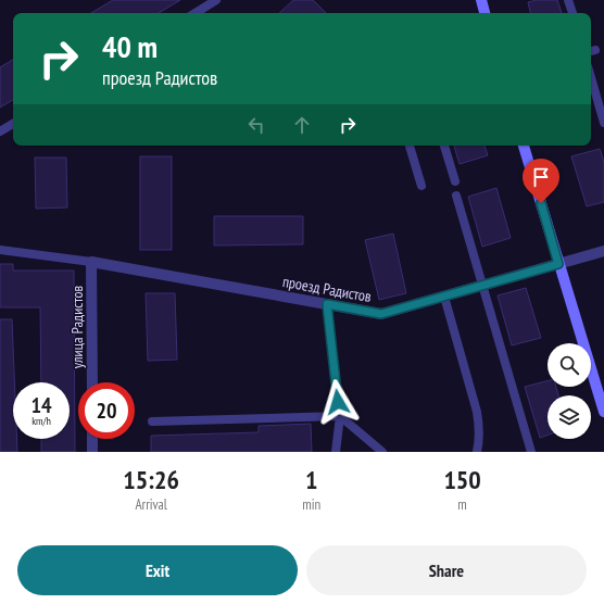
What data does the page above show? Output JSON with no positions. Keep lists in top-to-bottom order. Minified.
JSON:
{"streets":{"street":["проезд Радистов","улица Радистов"]},"crossings":[["проезд Радистов","улица Радистов"]],"page":{"turn":["40 m","проезд Радистов"],"speed":"14 km/h","limit":"20","eta":["15:26","Arrival","1","min","150","m"],"buttons":["Exit","Share"]}}
